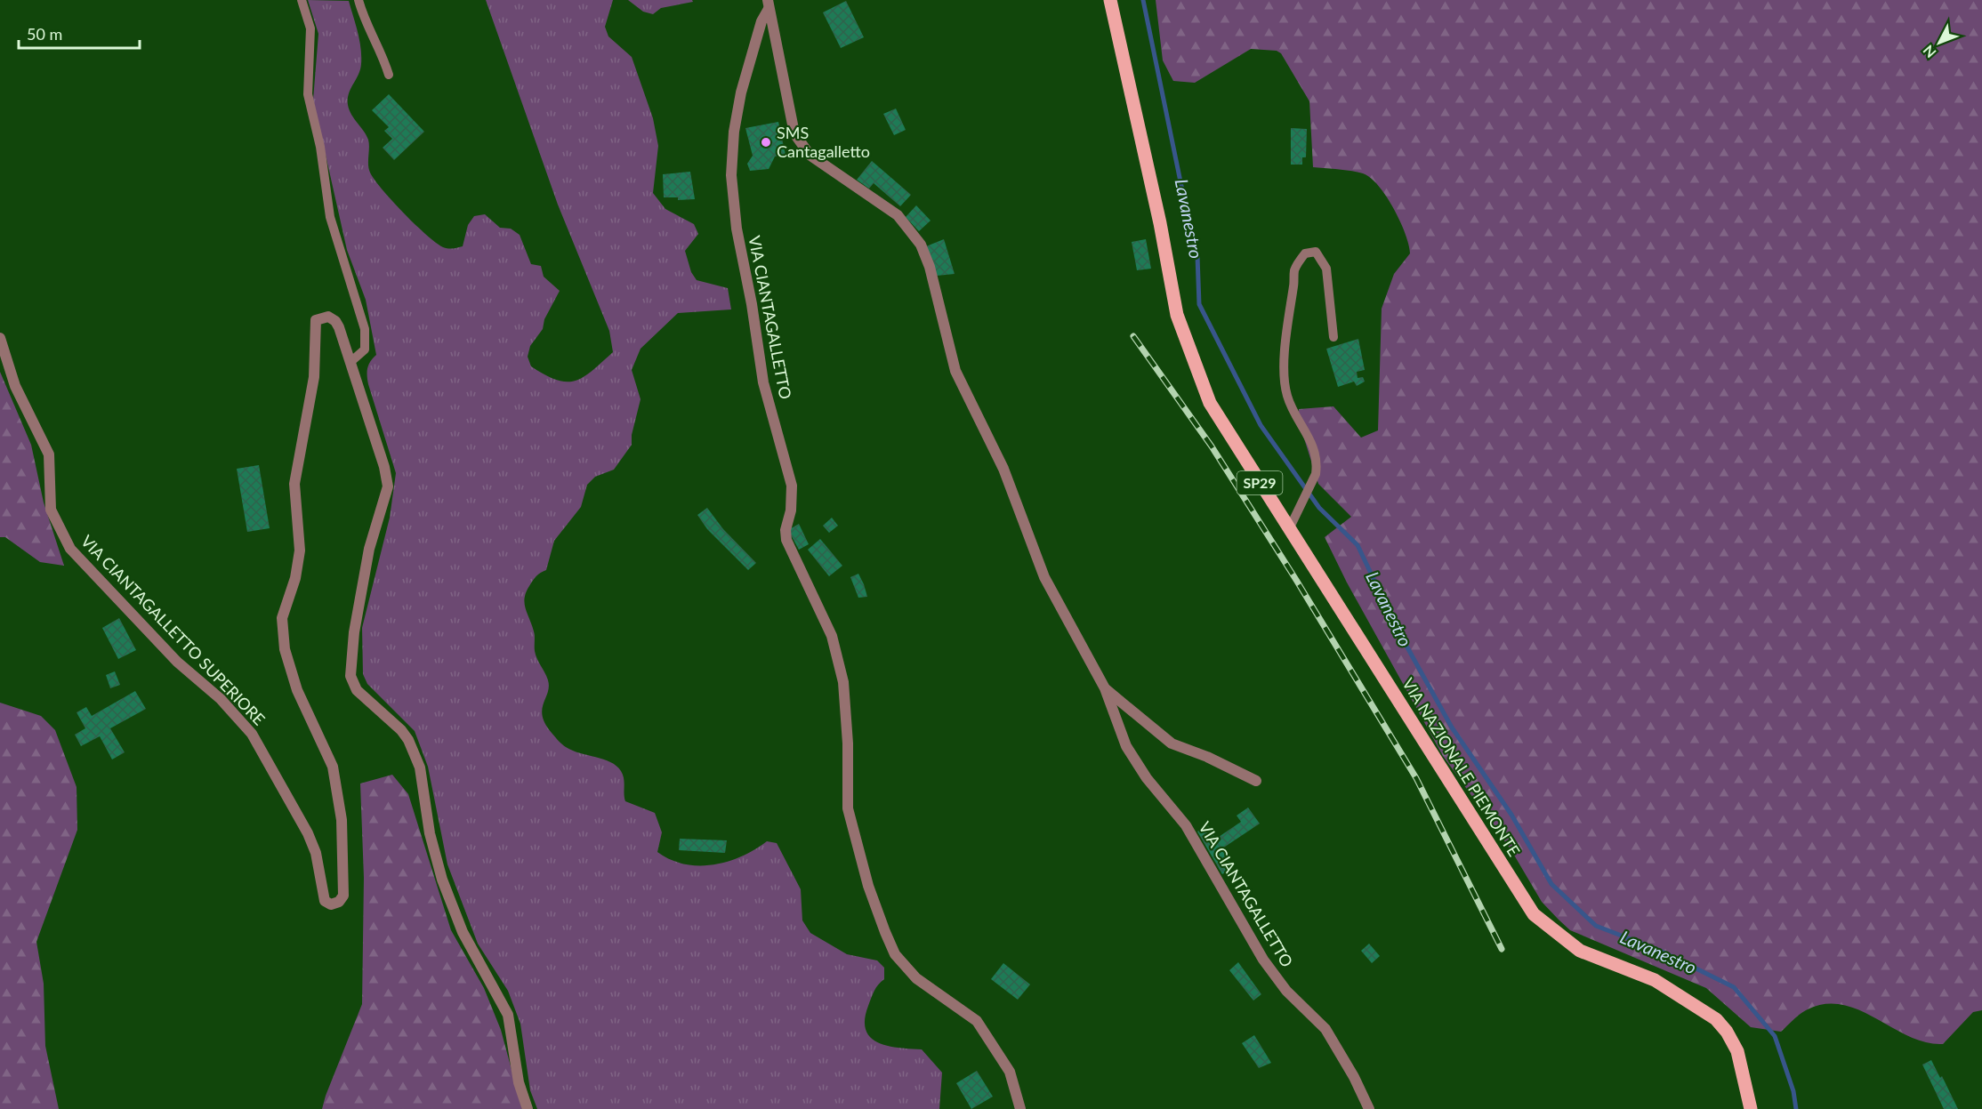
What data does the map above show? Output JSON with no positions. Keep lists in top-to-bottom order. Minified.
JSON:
{"streets":{"main road":["SP29","VIA NAZIONALE PIEMONTE"],"street":["VIA CIANTAGALLETTO","VIA CIANTAGALLETTO SUPERIORE"]},"water":["Lavanestro"],"places":["SMS Cantagalletto"],"scale_bar":"50 m","north":"bottom left"}
